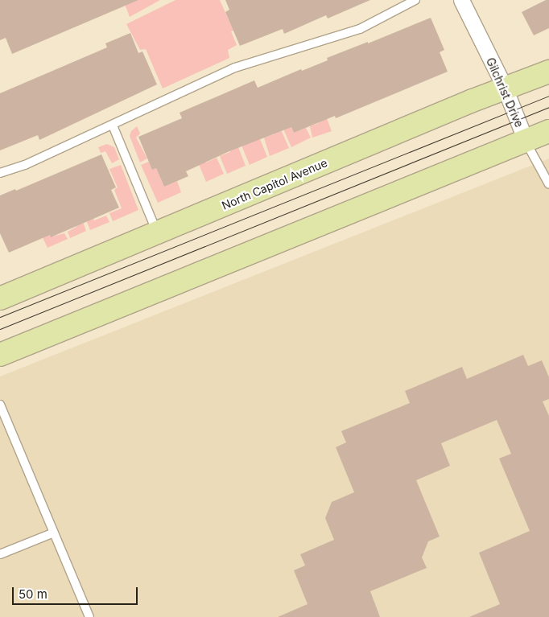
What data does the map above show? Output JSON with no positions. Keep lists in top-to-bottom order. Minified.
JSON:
{"streets":{"main road":["North Capitol Avenue"],"street":["Gilchrist Drive"]},"crossings":[["Gilchrist Drive","North Capitol Avenue"]],"scale_bar":"50 m"}
